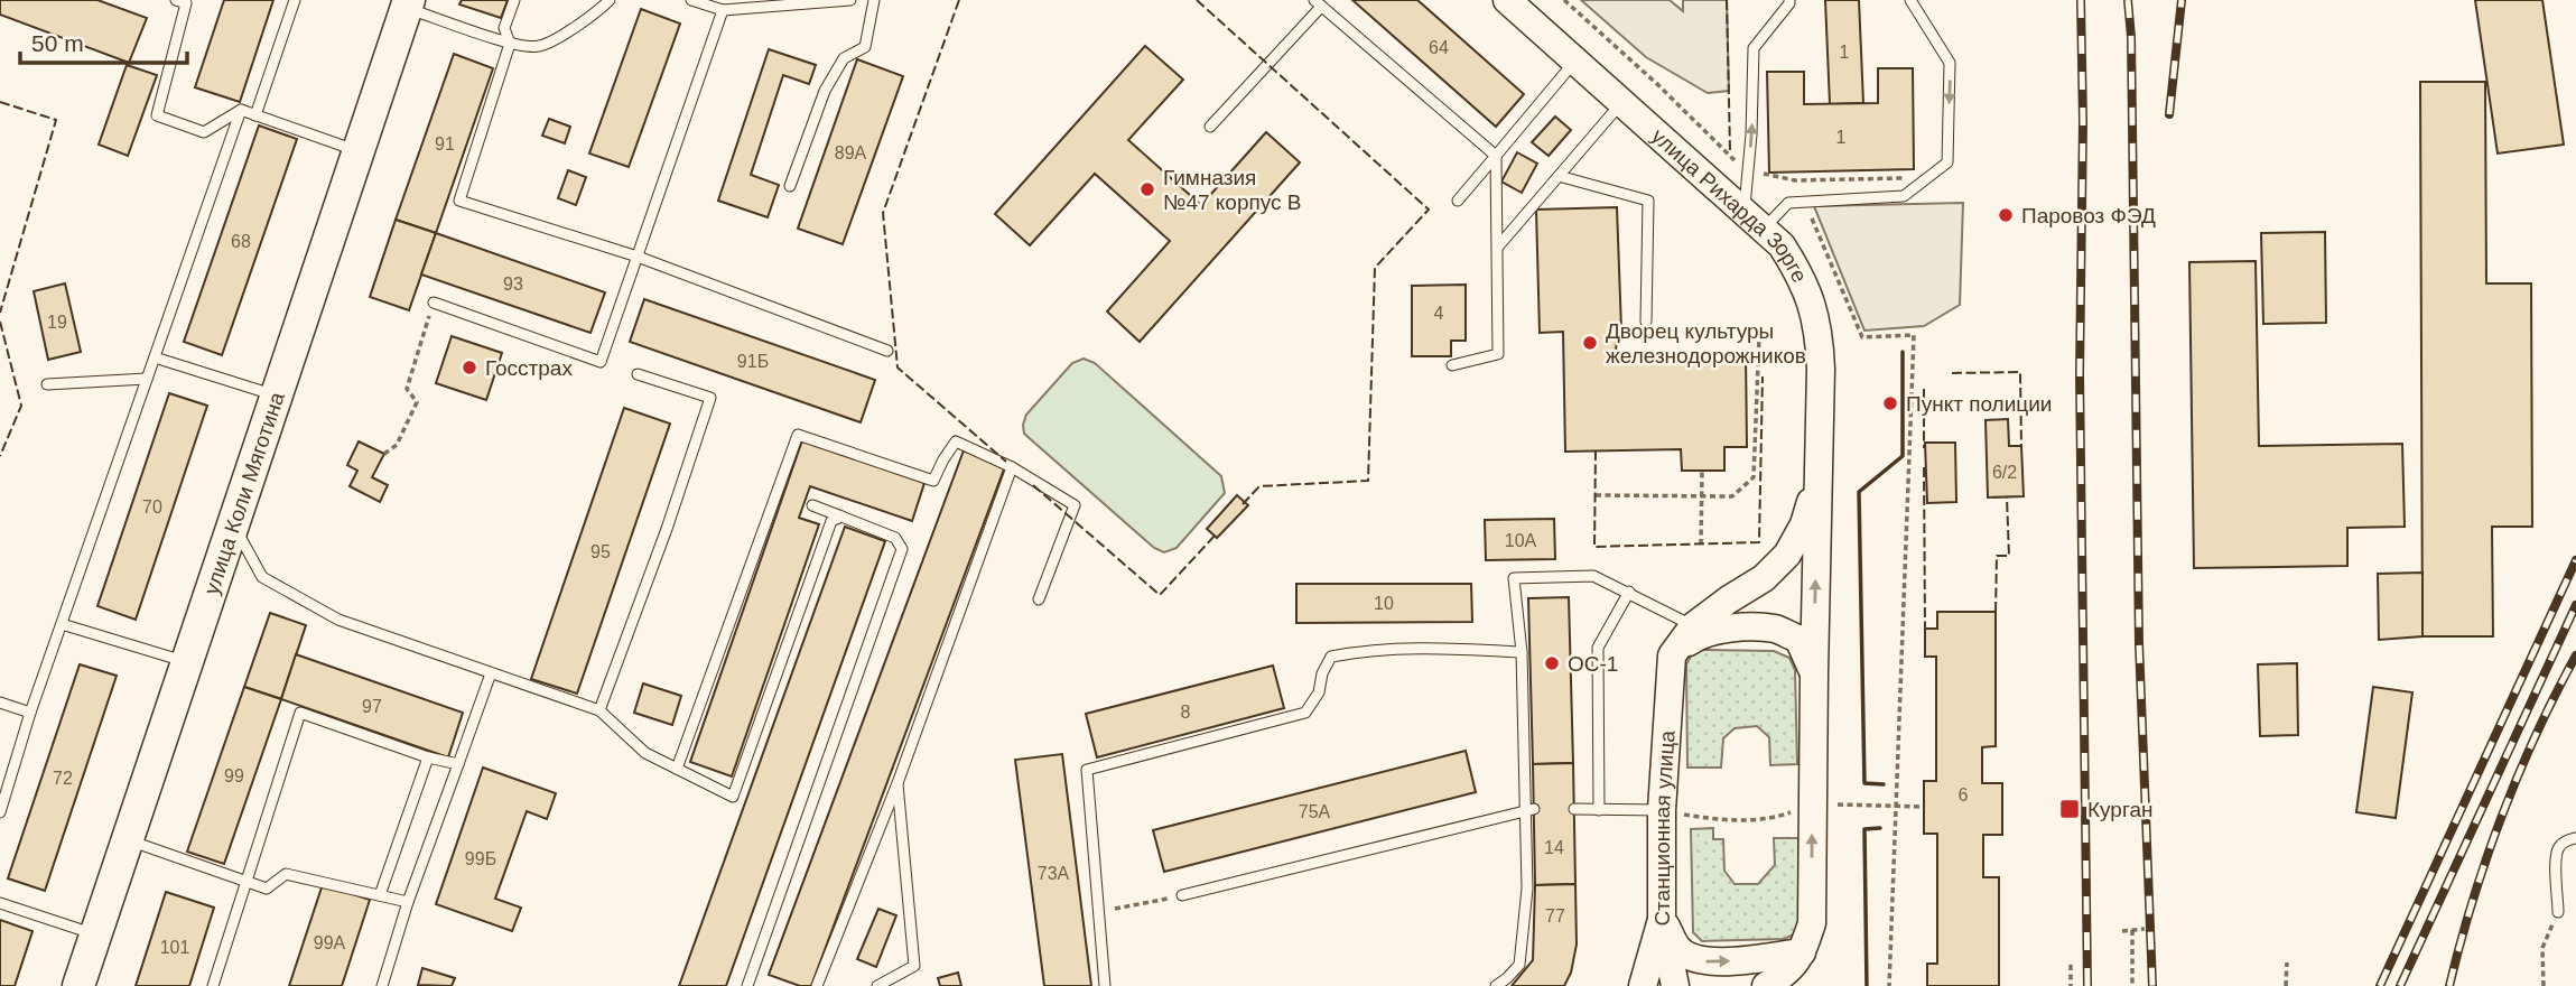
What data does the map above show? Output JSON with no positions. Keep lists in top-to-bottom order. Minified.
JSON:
{"streets":{"main road":["улица Рихарда Зорге","улица Коли Мяготина","Станционная улица"]},"places":{"other":["Гимназия №47 корпус В","Паровоз ФЭД","Дворец культуры железнодорожников","Госстрах","Пункт полиции","ОС-1"],"transit":["Курган"]},"house_numbers":["64","1","1","91","89А","68","93","4","19","91Б","6/2","70","10А","95","10","97","8","99","72","6","75А","14","99Б","73А","77","99А","101"],"scale_bar":"50 m"}
